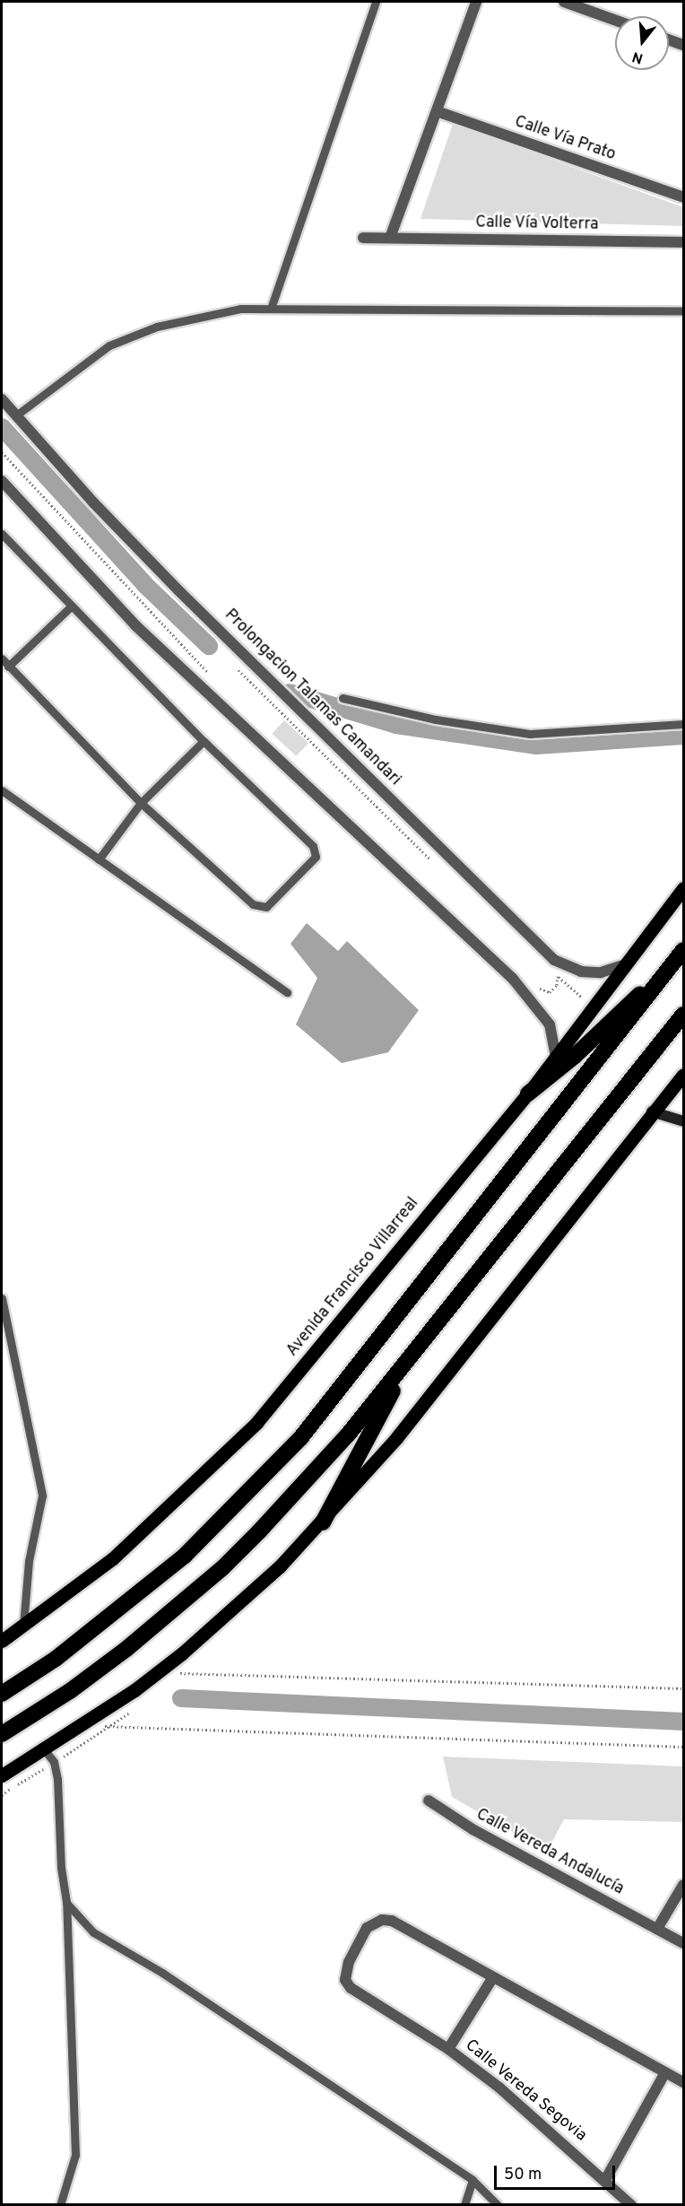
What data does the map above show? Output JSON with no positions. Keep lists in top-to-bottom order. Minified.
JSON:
{"streets":{"main road":["Avenida Francisco Villarreal"],"street":["Calle Vía Prato","Calle Vía Volterra","Prolongacion Talamas Camandari","Calle Vereda Andalucía","Calle Vereda Segovia"]},"crossings":[["Prolongacion Talamas Camandari","Avenida Francisco Villarreal"]],"scale_bar":"50 m","north":"bottom"}
